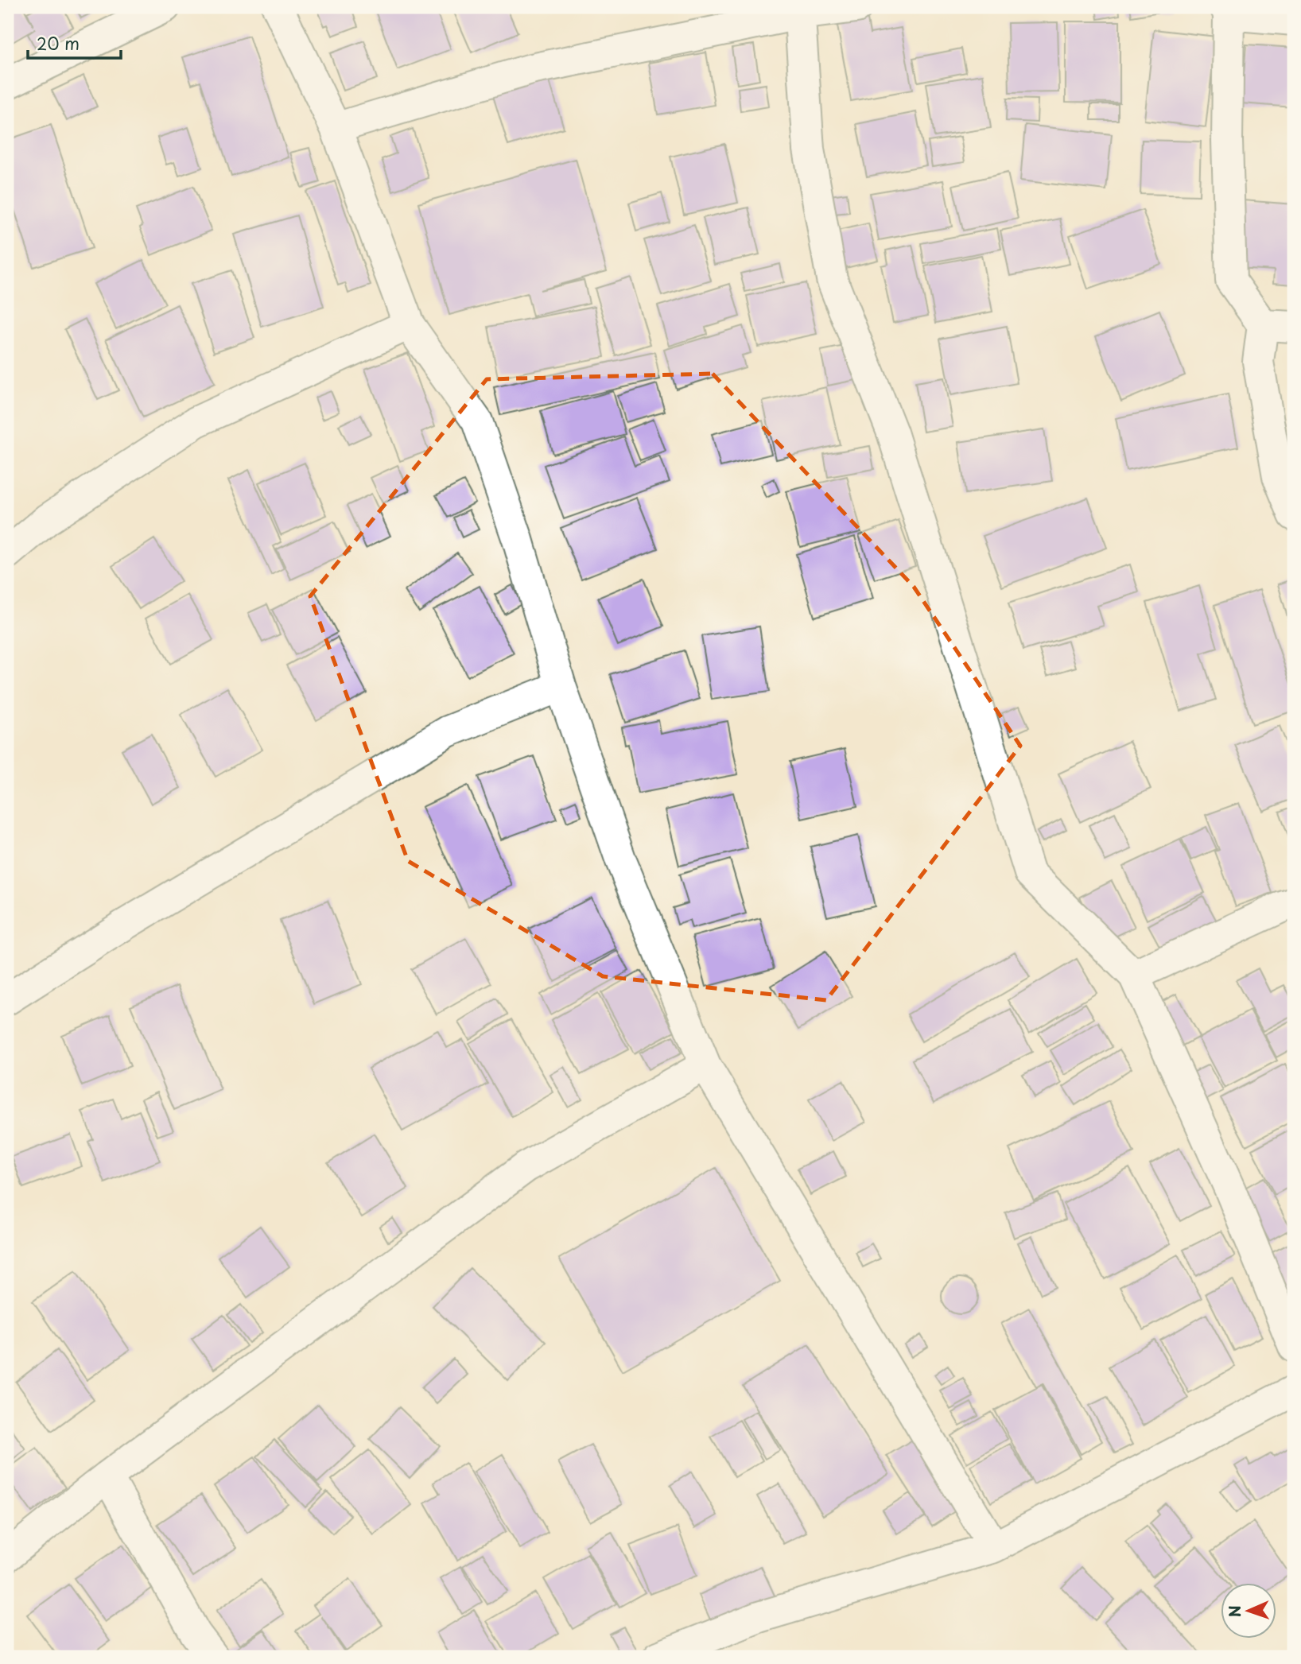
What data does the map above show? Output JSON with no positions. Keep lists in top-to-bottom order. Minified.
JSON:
{"scale_bar":"20 m","north":"left"}
